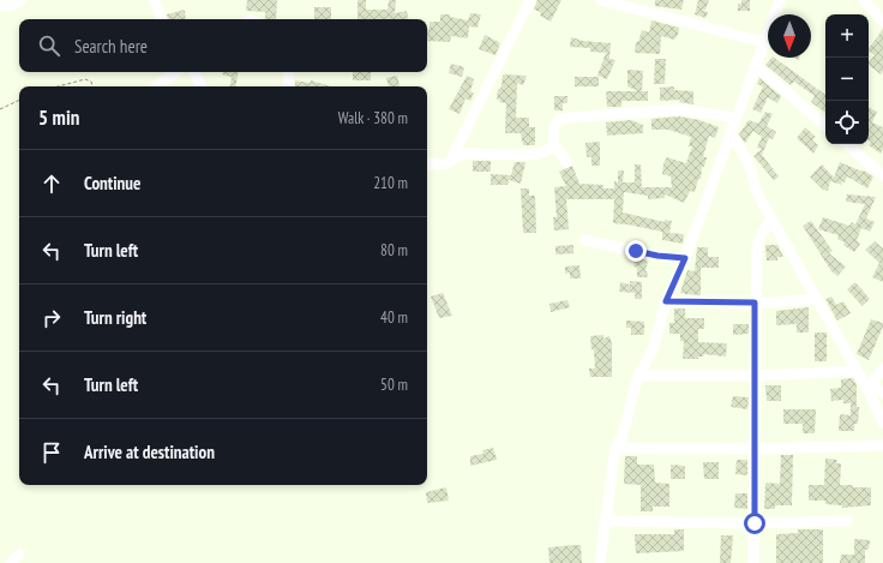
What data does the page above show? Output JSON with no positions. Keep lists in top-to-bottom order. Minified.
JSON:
{"north":"bottom","page":{"map_buttons":["+","−"],"search":"Search here","heading":["5 min","Walk · 380 m"],"list":[["Continue","210 m"],["Turn left","80 m"],["Turn right","40 m"],["Turn left","50 m"],"Arrive at destination"]}}
